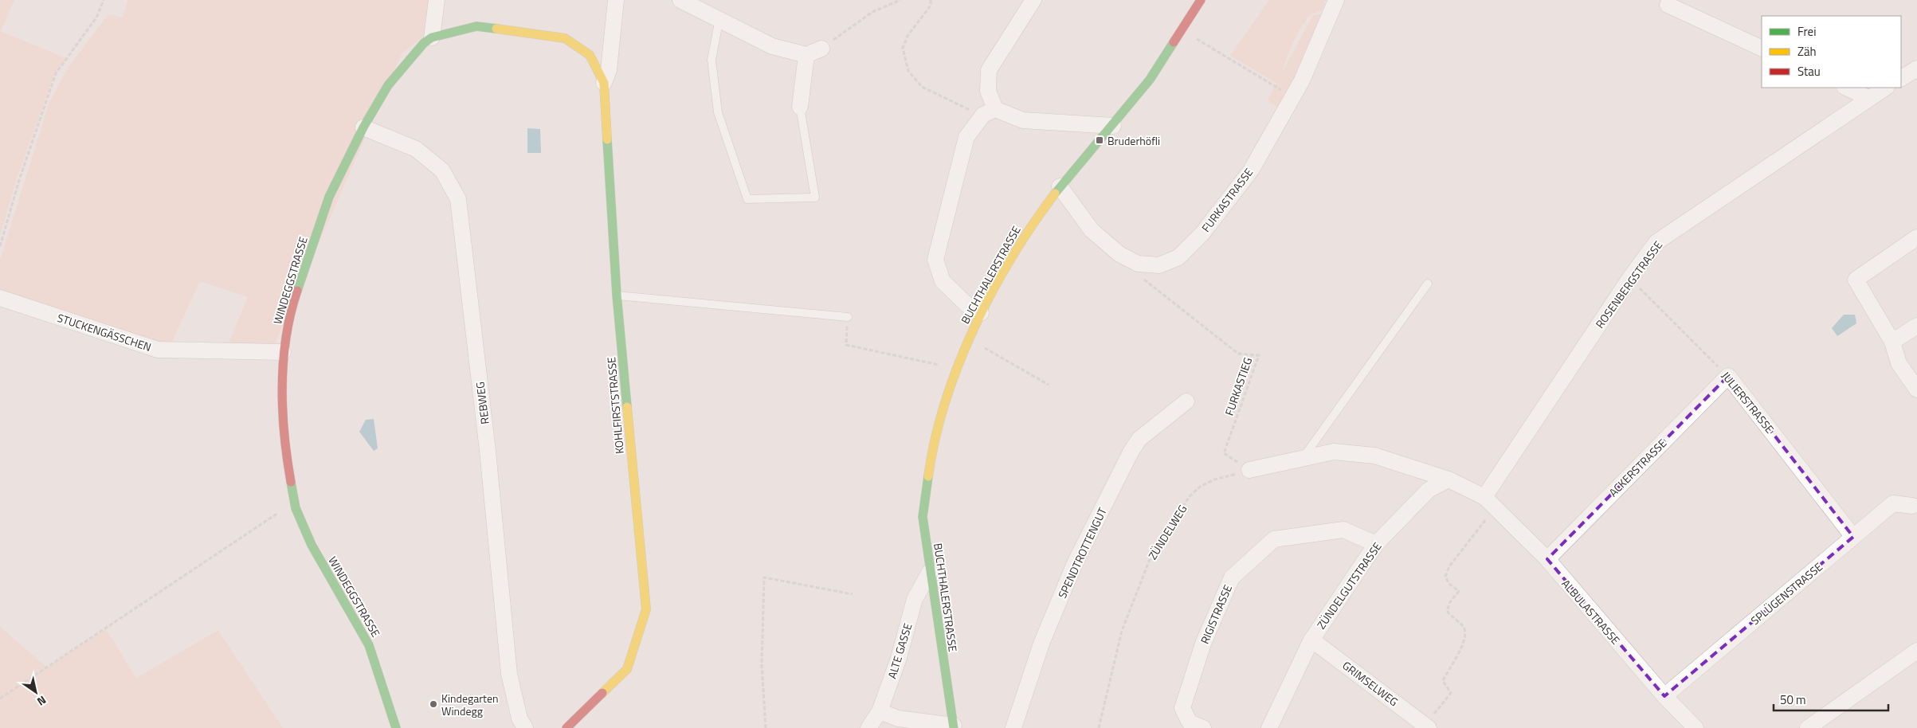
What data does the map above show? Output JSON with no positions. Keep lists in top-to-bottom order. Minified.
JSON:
{"streets":{"street":["FURKASTRASSE","BUCHTHALERSTRASSE","WINDEGGSTRASSE","ROSENBERGSTRASSE","STUCKENGÄSSCHEN","JULIERSTRASSE","REBWEG","KOHLFIRSTSTRASSE","ACKERSTRASSE","SPENDTROTTENGUT","ZÜNDELGUTSTRASSE","SPLÜGENSTRASSE","ALBULASTRASSE","RIGISTRASSE","ALTE GASSE","GRIMSELWEG"],"path":["FURKASTIEG","ZÜNDELWEG"]},"crossings":[["FURKASTRASSE","BUCHTHALERSTRASSE"],["FURKASTRASSE","FURKASTIEG"],["BUCHTHALERSTRASSE","ALTE GASSE"],["WINDEGGSTRASSE","STUCKENGÄSSCHEN"],["WINDEGGSTRASSE","REBWEG"],["WINDEGGSTRASSE","KOHLFIRSTSTRASSE"],["ROSENBERGSTRASSE","JULIERSTRASSE"],["ROSENBERGSTRASSE","ALBULASTRASSE"],["FURKASTIEG","ZÜNDELWEG"],["JULIERSTRASSE","ACKERSTRASSE"],["JULIERSTRASSE","SPLÜGENSTRASSE"],["ACKERSTRASSE","ALBULASTRASSE"],["ZÜNDELGUTSTRASSE","RIGISTRASSE"],["ZÜNDELGUTSTRASSE","GRIMSELWEG"],["SPLÜGENSTRASSE","ALBULASTRASSE"]],"places":{"transit":["Bruderhöfli"],"other":["Kindegarten Windegg"]},"legend":["Frei","Zäh","Stau"],"scale_bar":"50 m","north":"bottom right"}
